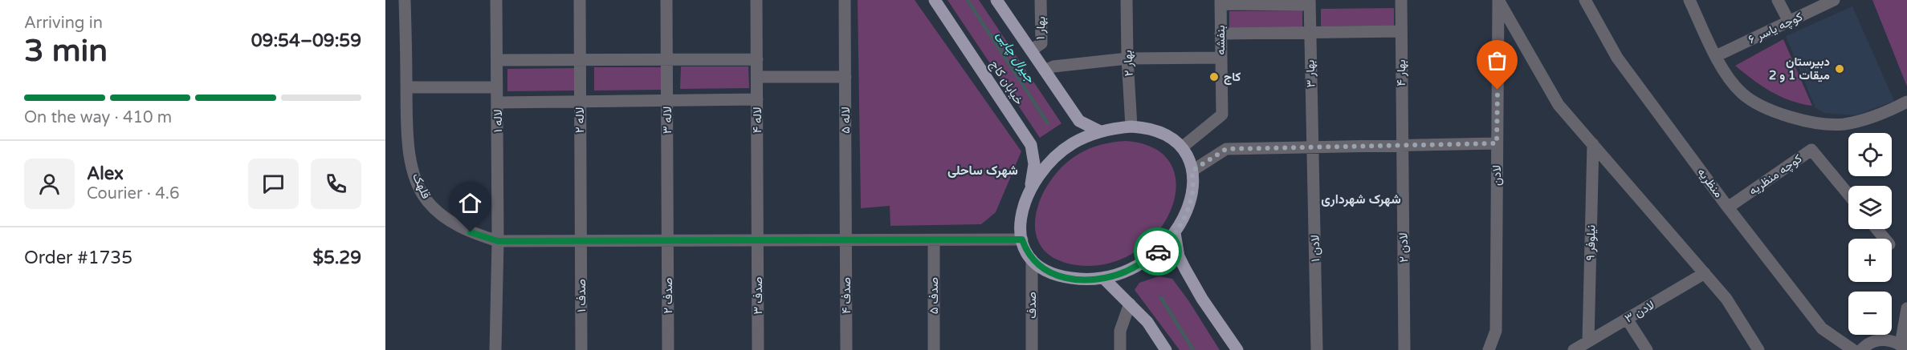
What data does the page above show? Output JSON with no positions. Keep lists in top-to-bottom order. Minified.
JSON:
{"streets":{"main road":["خیابان کاج"],"street":["بهار ۱","کوچه یاسر ۶","بنفشه","بهار ۲","بهار ۴","بهار ۳","لاله ۲","لاله ۳","لاله ۴","لاله ۵","لاله ۱","کوچه منظریه","لادن","منظریه","قلهک","نیلوفر ۹","لادن ۲","لادن ۱","صدف ۱","صدف ۲","صدف ۳","صدف ۴","صدف ۵","صدف","لادن ۳"]},"crossings":[["بنفشه","بهار ۲"],["بنفشه","خیابان کاج"],["بنفشه","قلهک"],["بنفشه","صدف"],["بهار ۲","خیابان کاج"],["بهار ۲","قلهک"],["بهار ۲","صدف"],["بهار ۴","لادن ۲"],["بهار ۳","لادن ۱"],["خیابان کاج","قلهک"],["خیابان کاج","صدف"],["لاله ۲","قلهک"],["لاله ۲","صدف ۱"],["لاله ۳","قلهک"],["لاله ۳","صدف ۲"],["لاله ۴","قلهک"],["لاله ۴","صدف ۳"],["لاله ۵","قلهک"],["لاله ۵","صدف ۴"],["لاله ۱","قلهک"],["کوچه منظریه","منظریه"],["قلهک","صدف ۱"],["قلهک","صدف ۲"],["قلهک","صدف ۳"],["قلهک","صدف ۴"],["قلهک","صدف ۵"],["قلهک","صدف"],["نیلوفر ۹","لادن ۳"]],"districts":["شهرک ساحلی","شهرک شهرداری"],"water":["جیرال چایی"],"places":["دبیرستان میقات 1 و 2","کاج"],"page":{"heading":["3 min","Arriving in","09:54–09:59"],"panel":["Alex","Courier · 4.6","Order #1735","$5.29"],"bar":"On the way · 410 m","map_buttons":["+","−"]}}
